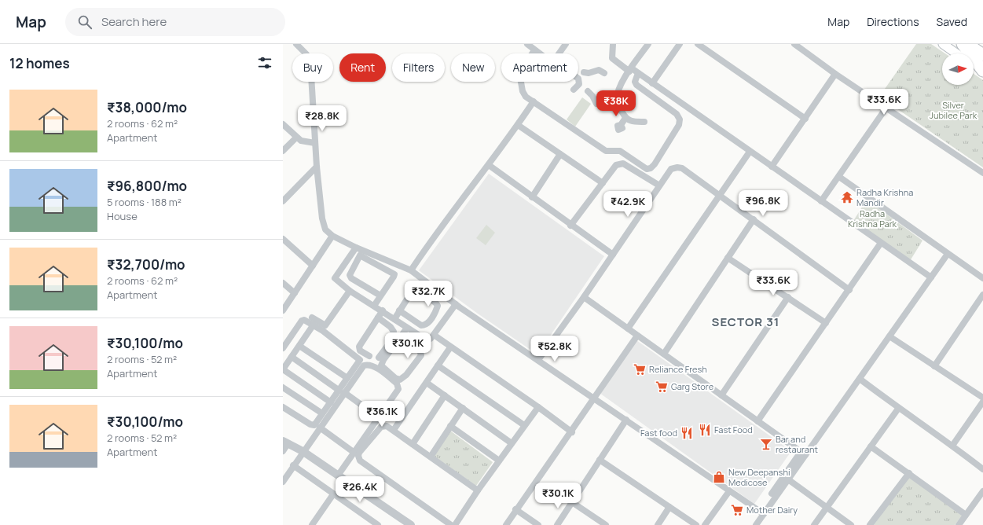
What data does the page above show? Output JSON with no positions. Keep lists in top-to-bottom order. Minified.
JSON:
{"districts":["SECTOR 31"],"parks":["Silver Jubilee Park","Radha Krishna Park"],"places":{"temple":["Radha Krishna Mandir"],"supermarket":["Reliance Fresh","Garg Store","Mother Dairy"],"restaurant":["Fast Food","Fast food"],"bar":["Bar and restaurant"],"shop":["New Deepanshi Medicose"]},"north":"right","page":{"header":"Map","search":"Search here","nav":["Map","Directions","Saved"],"heading":"12 homes","chip":["Buy","Rent","Filters","New","Apartment"],"list":[{"name":"₹38,000/mo","note":"2 rooms · 62 m² · Apartment"},{"name":"₹96,800/mo","note":"5 rooms · 188 m² · House"},{"name":"₹32,700/mo","note":"2 rooms · 62 m² · Apartment"},{"name":"₹30,100/mo","note":"2 rooms · 52 m² · Apartment"},{"name":"₹30,100/mo","note":"2 rooms · 52 m² · Apartment"}],"price":["₹33.6K","₹38K","₹28.8K","₹96.8K","₹42.9K","₹33.6K","₹32.7K","₹30.1K","₹52.8K","₹36.1K","₹26.4K","₹30.1K"]}}
